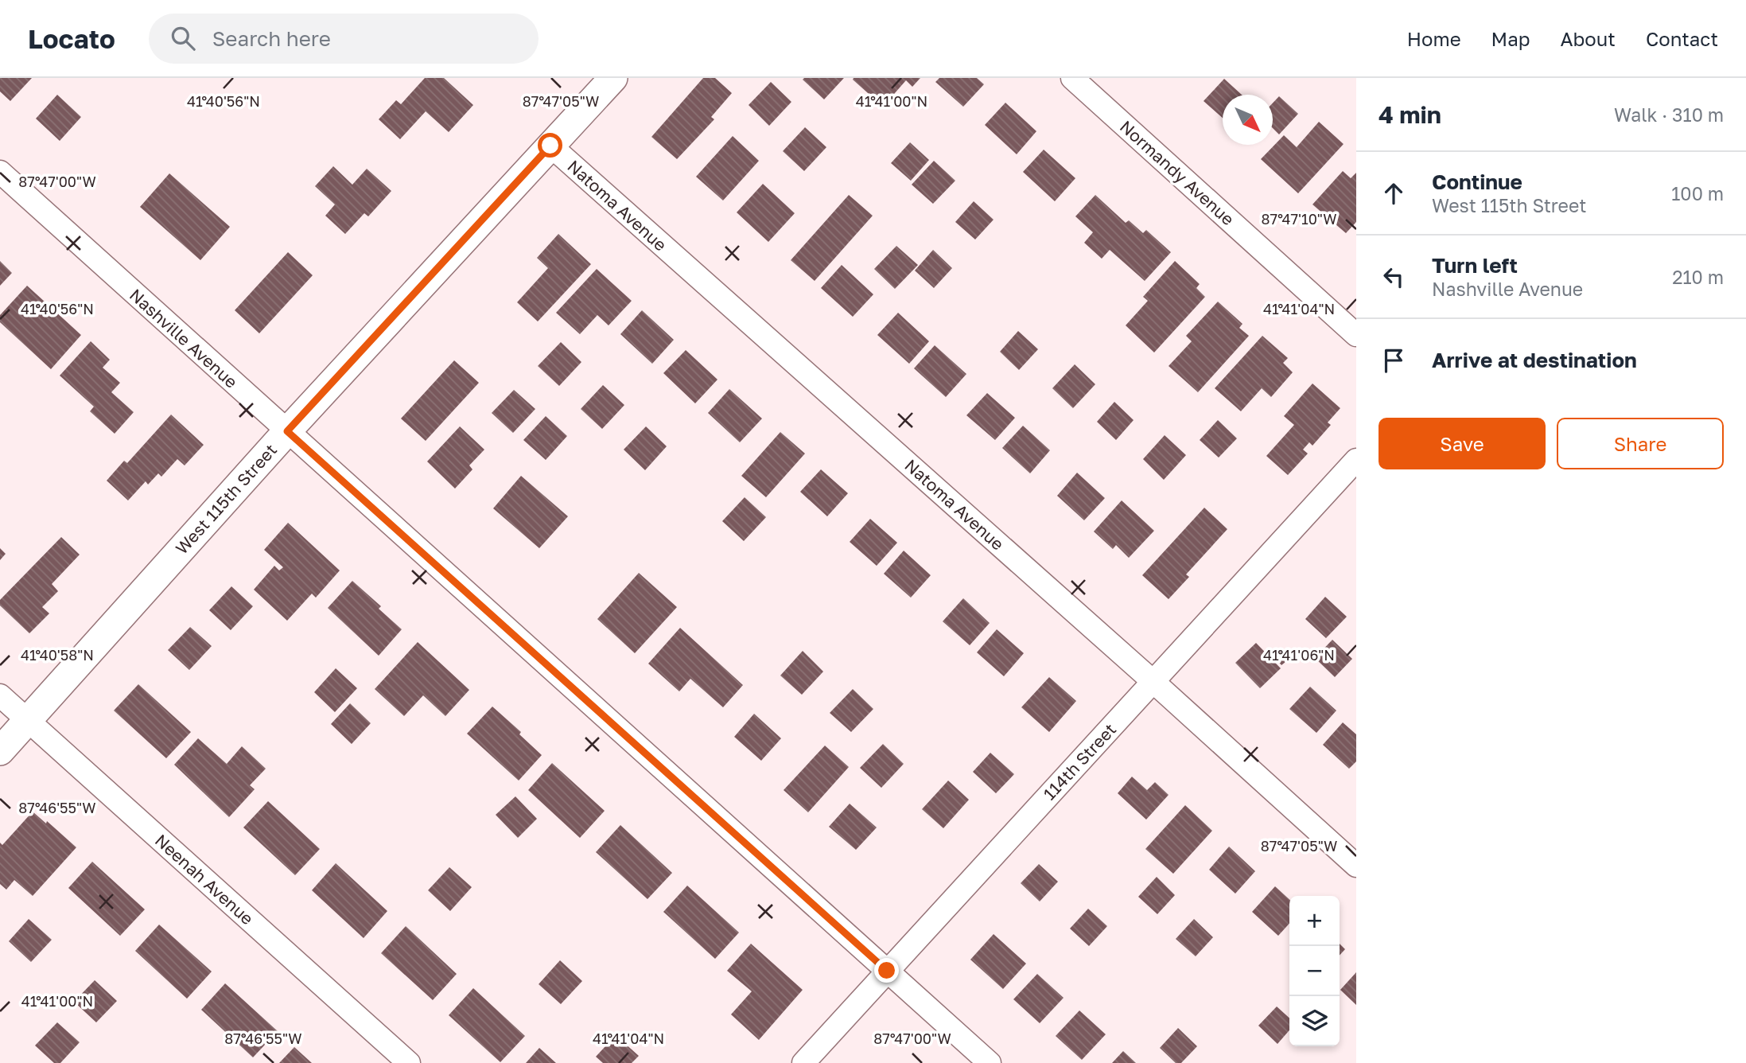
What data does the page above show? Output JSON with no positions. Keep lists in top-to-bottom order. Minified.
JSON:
{"streets":{"street":["Normandy Avenue","Natoma Avenue","Nashville Avenue","West 115th Street","114th Street","Neenah Avenue"]},"crossings":[["Natoma Avenue","West 115th Street"],["Natoma Avenue","114th Street"],["Nashville Avenue","West 115th Street"],["Nashville Avenue","114th Street"],["West 115th Street","Neenah Avenue"]],"north":"bottom right","page":{"header":"Locato","search":"Search here","nav":["Home","Map","About","Contact"],"heading":["4 min","Walk · 310 m"],"list":[["Continue","West 115th Street","100 m"],["Turn left","Nashville Avenue","210 m"],"Arrive at destination"],"buttons":["Save","Share"],"map_buttons":["+","−"]},"coordinates":["87°47'05\"W","41°40'56\"N","41°41'00\"N","87°47'00\"W","87°47'10\"W","41°41'04\"N","41°40'58\"N","41°41'06\"N","87°46'55\"W"]}
